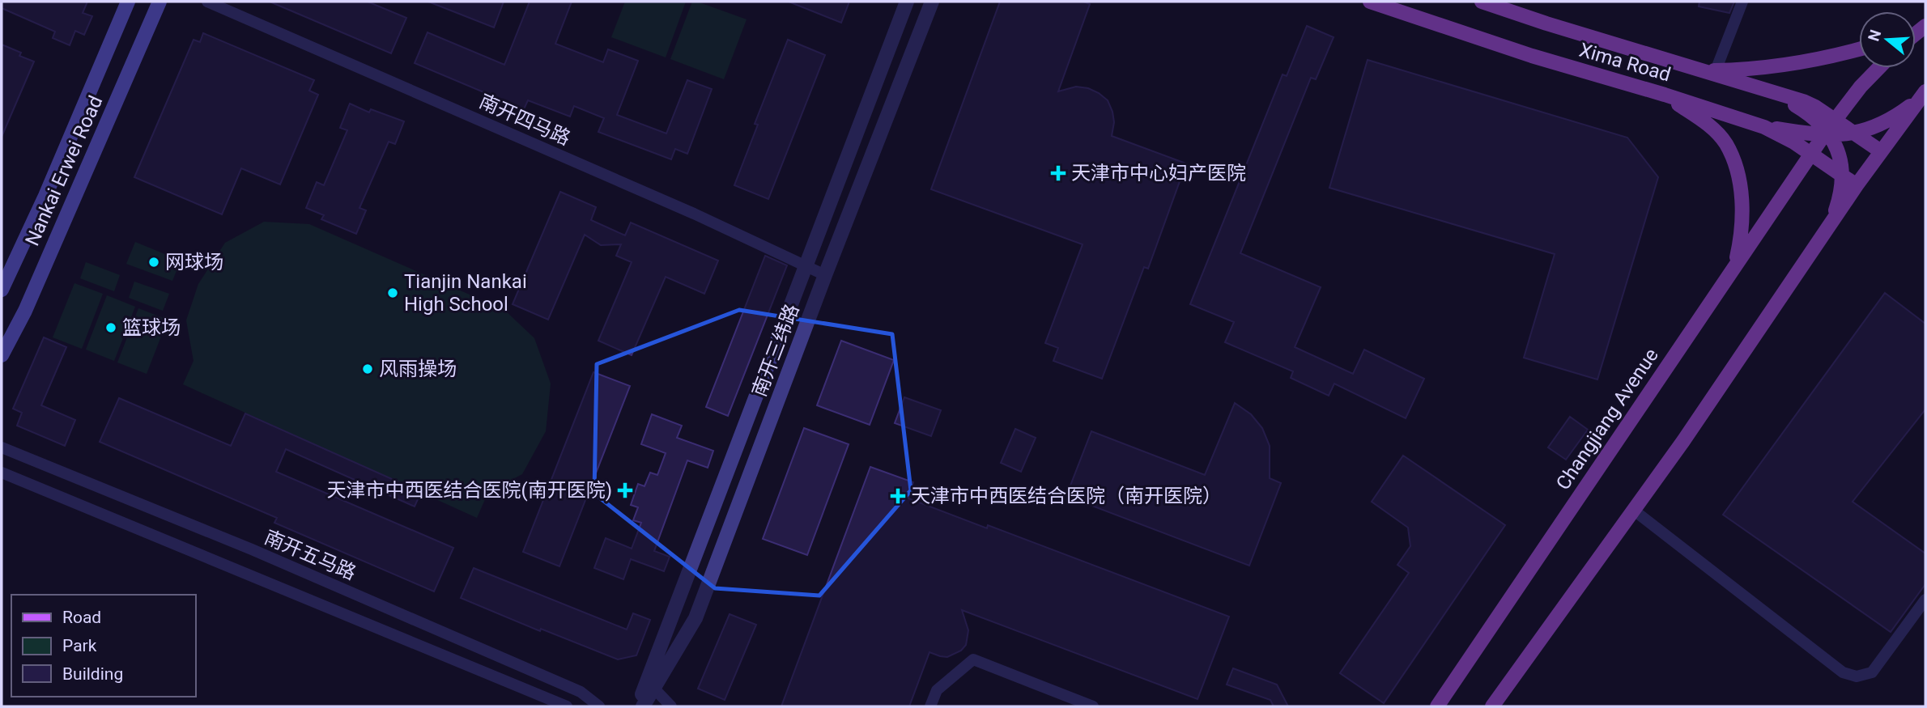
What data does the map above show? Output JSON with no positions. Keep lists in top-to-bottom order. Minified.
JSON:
{"streets":{"main road":["Xima Road","Nankai Erwei Road","Changjiang Avenue"],"street":["南开四马路","南开三纬路","南开五马路"]},"crossings":[["Xima Road","Changjiang Avenue"],["南开四马路","南开三纬路"]],"places":{"health":["天津市中心妇产医院","天津市中西医结合医院(南开医院)","天津市中西医结合医院（南开医院）"],"other":["网球场","Tianjin Nankai High School","篮球场","风雨操场"]},"legend":["Road","Park","Building"],"north":"left"}
